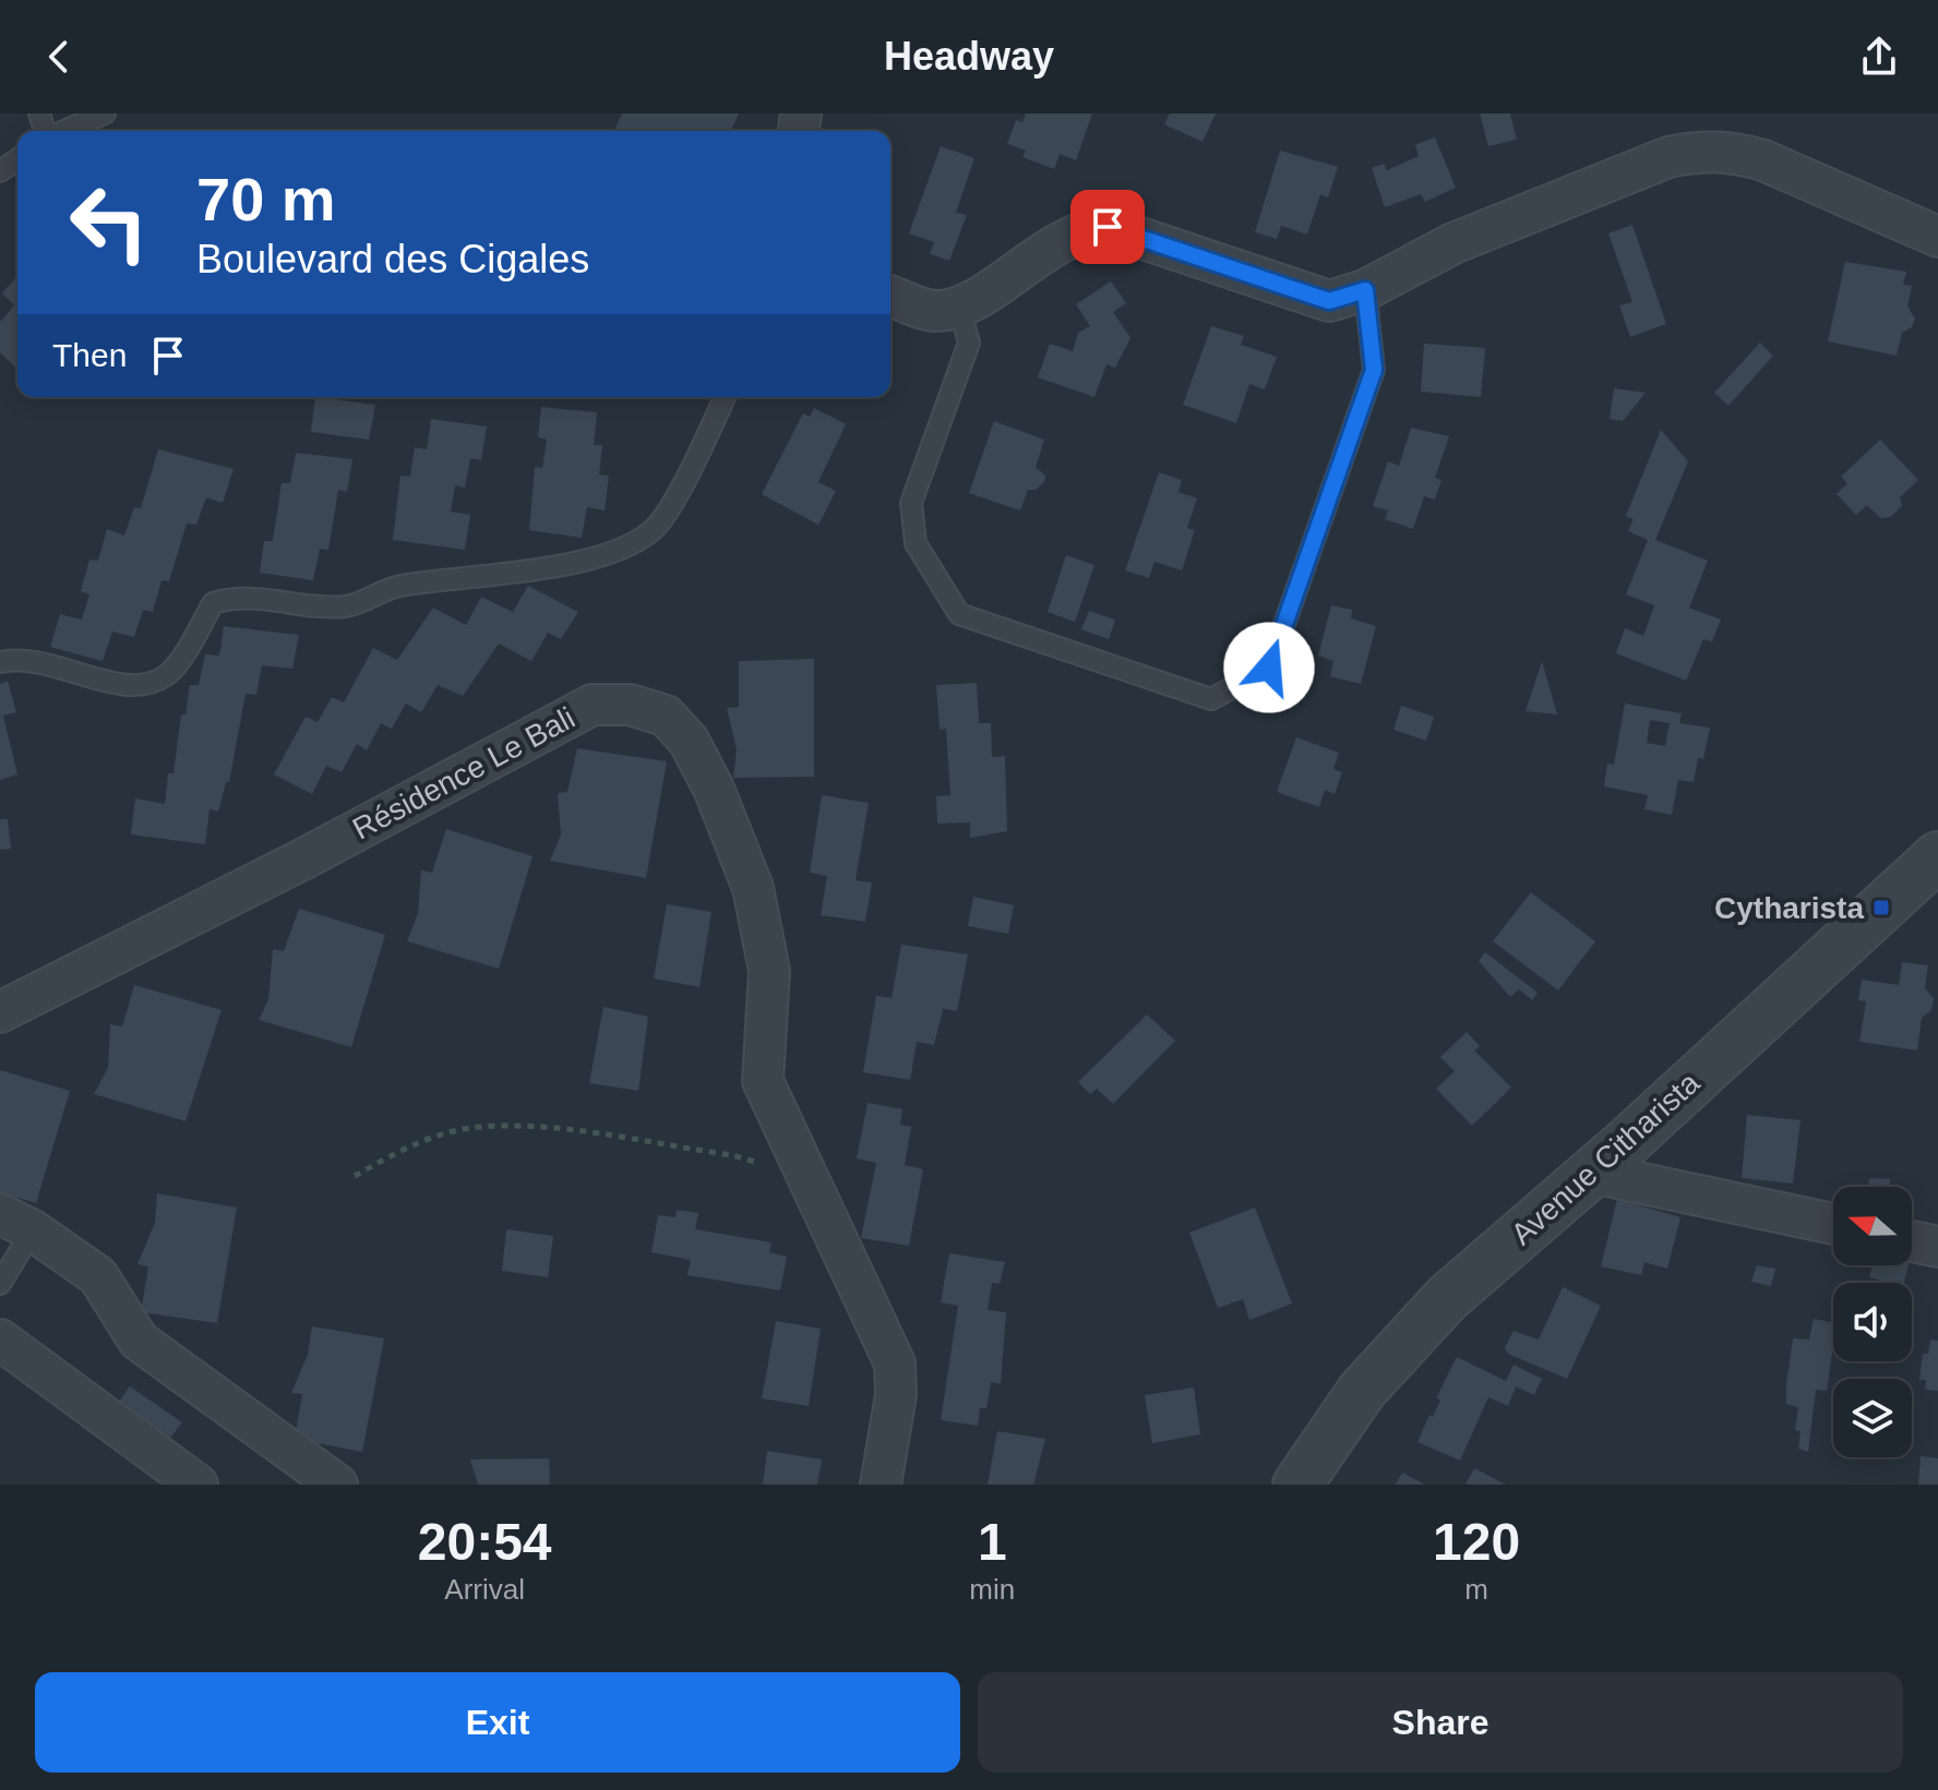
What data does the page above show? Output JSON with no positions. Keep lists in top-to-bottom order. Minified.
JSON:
{"streets":{"street":["Résidence Le Bali","Avenue Citharista"]},"places":{"transit":["Cytharista"]},"north":"left","page":{"header":"Headway","turn":["70 m","Boulevard des Cigales"],"then":"Then","eta":["20:54","Arrival","1","min","120","m"],"buttons":["Exit","Share"]}}
